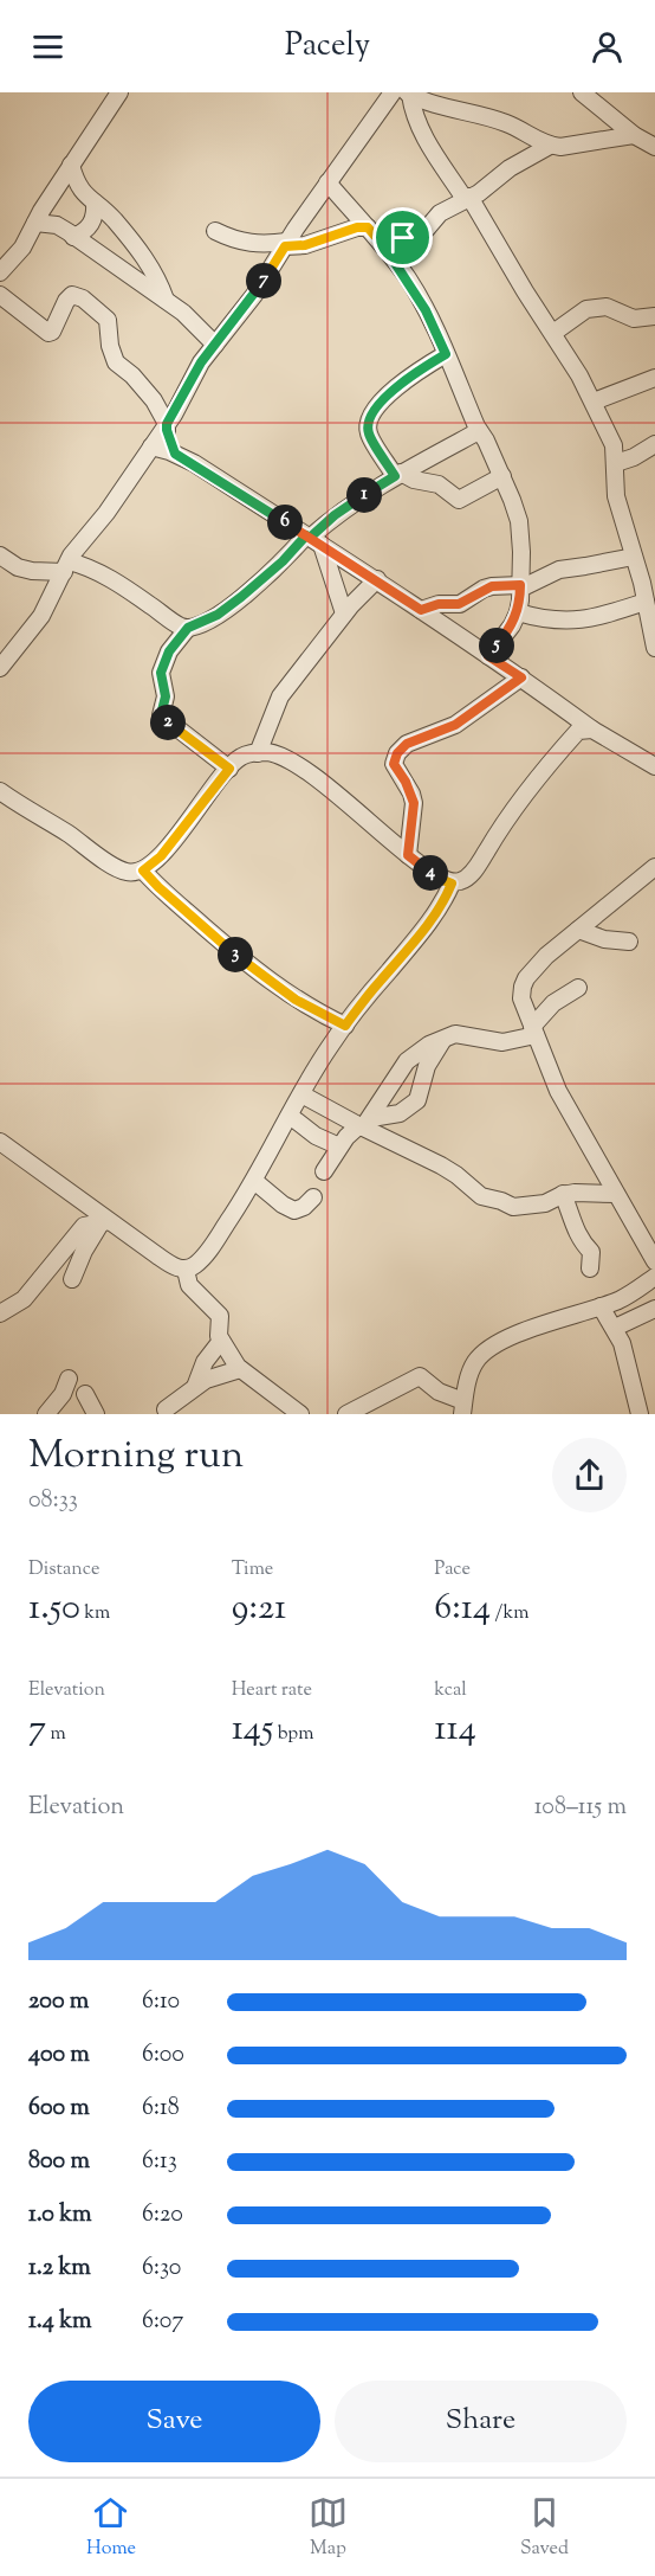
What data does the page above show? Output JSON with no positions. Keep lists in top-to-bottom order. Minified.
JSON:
{"page":{"header":"Pacely","pins":["7","1","6","5","2","4","3"],"heading":["Morning run","08:33"],"stats":[["Distance","1.50 km"],["Time","9:21"],["Pace","6:14 /km"],["Elevation","7 m"],["Heart rate","145 bpm"],["kcal","114"]],"chart":["Elevation","108–115 m"],"list":[{"name":"200 m","note":"6:10"},{"name":"400 m","note":"6:00"},{"name":"600 m","note":"6:18"},{"name":"800 m","note":"6:13"},{"name":"1.0 km","note":"6:20"},{"name":"1.2 km","note":"6:30"},{"name":"1.4 km","note":"6:07"}],"buttons":["Save","Share"],"tabs":["Home","Map","Saved"]}}
